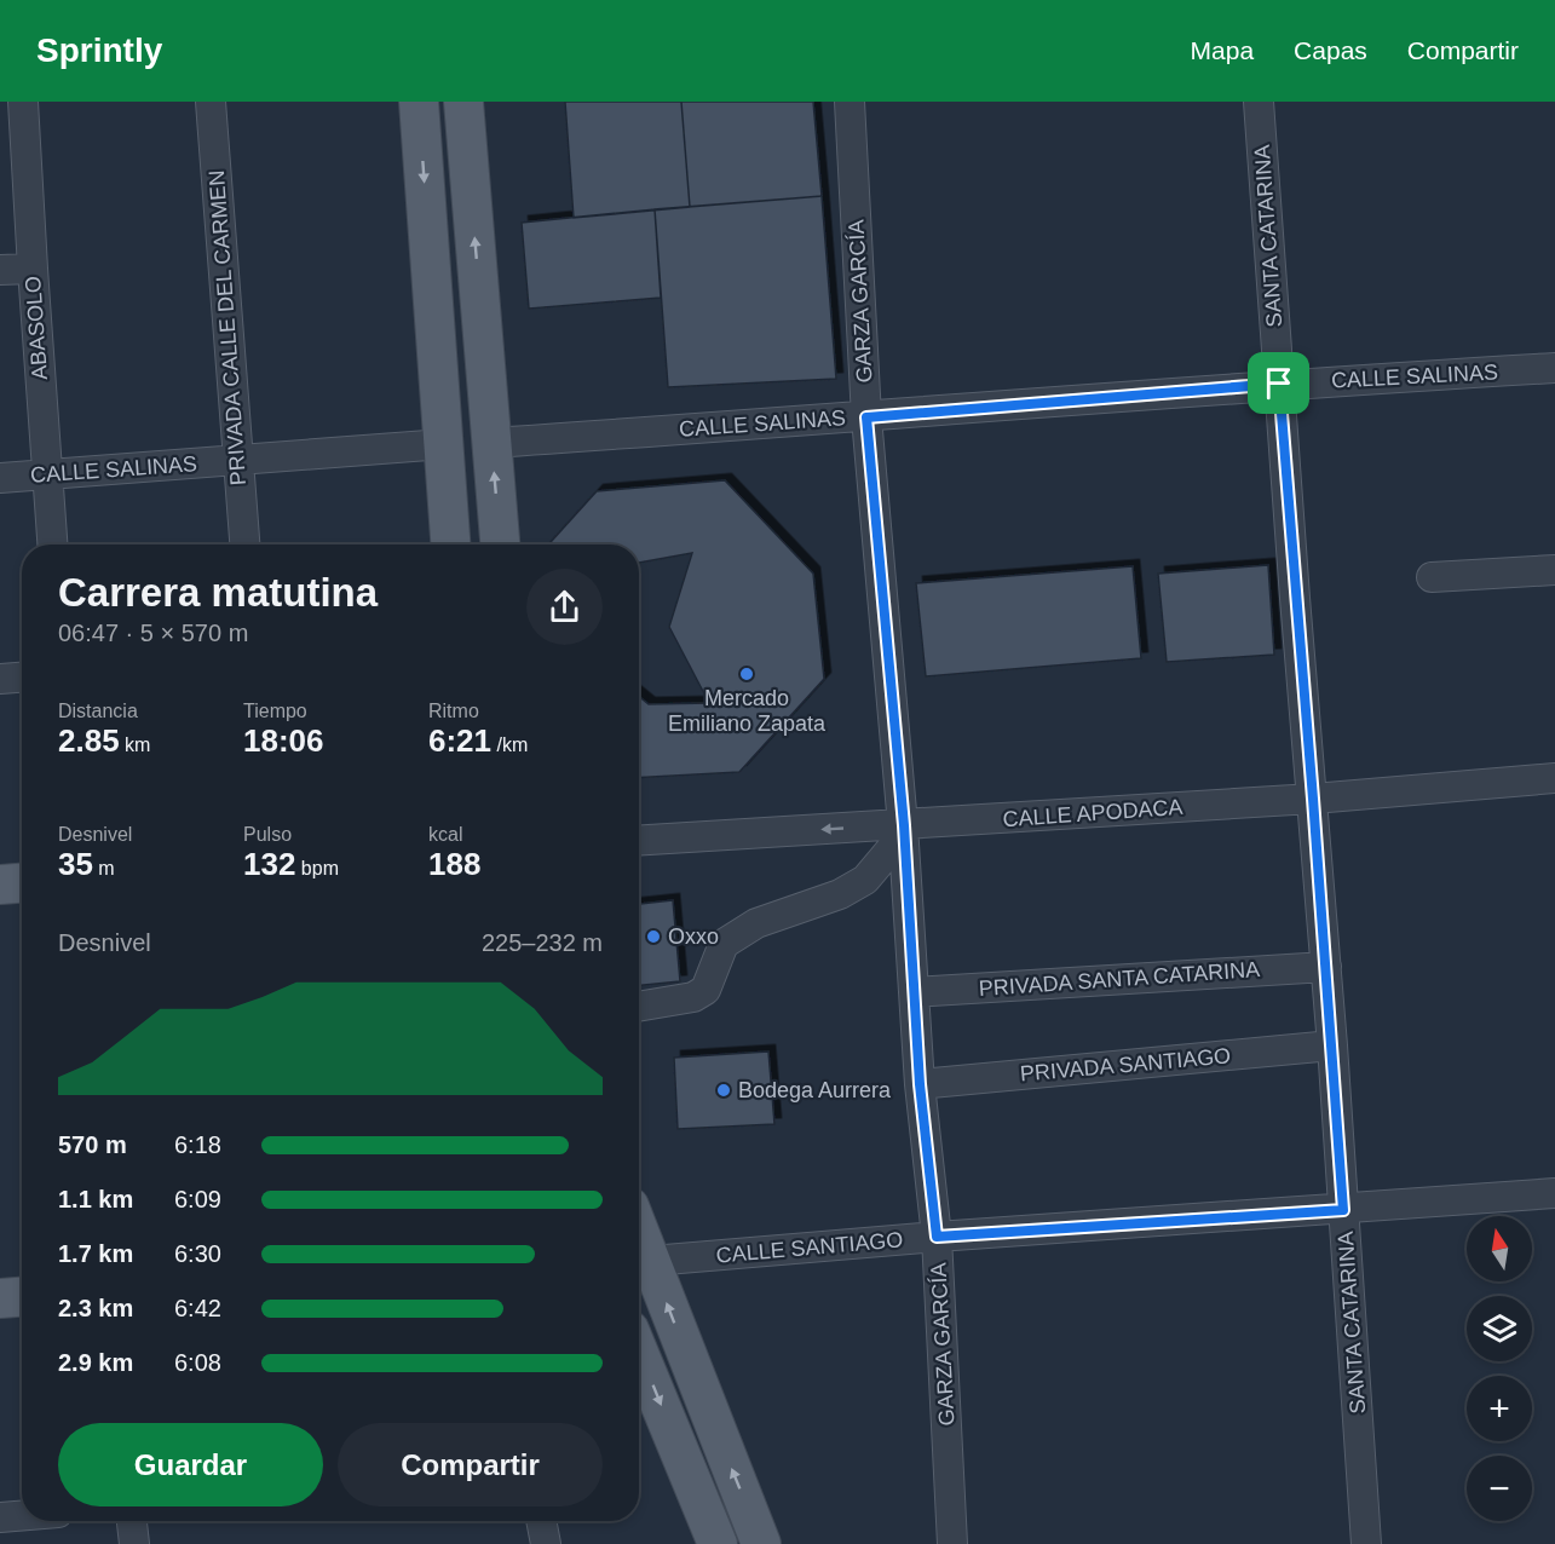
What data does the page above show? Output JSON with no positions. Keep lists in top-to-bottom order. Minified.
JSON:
{"streets":{"street":["SANTA CATARINA","GARZA GARCÍA","ABASOLO","PRIVADA CALLE DEL CARMEN","CALLE SALINAS","CALLE APODACA","PRIVADA SANTA CATARINA","PRIVADA SANTIAGO","CALLE SANTIAGO"]},"crossings":[["SANTA CATARINA","CALLE SALINAS"],["SANTA CATARINA","CALLE APODACA"],["SANTA CATARINA","PRIVADA SANTA CATARINA"],["SANTA CATARINA","PRIVADA SANTIAGO"],["SANTA CATARINA","CALLE SANTIAGO"],["GARZA GARCÍA","CALLE SALINAS"],["GARZA GARCÍA","CALLE APODACA"],["GARZA GARCÍA","PRIVADA SANTA CATARINA"],["GARZA GARCÍA","PRIVADA SANTIAGO"],["GARZA GARCÍA","CALLE SANTIAGO"],["ABASOLO","CALLE SALINAS"],["PRIVADA CALLE DEL CARMEN","CALLE SALINAS"]],"places":["Mercado Emiliano Zapata","Oxxo","Bodega Aurrera"],"north":"top","page":{"header":"Sprintly","nav":["Mapa","Capas","Compartir"],"heading":["Carrera matutina","06:47 · 5 × 570 m"],"stats":[["Distancia","2.85 km"],["Tiempo","18:06"],["Ritmo","6:21 /km"],["Desnivel","35 m"],["Pulso","132 bpm"],["kcal","188"]],"chart":["Desnivel","225–232 m"],"list":[{"name":"570 m","note":"6:18"},{"name":"1.1 km","note":"6:09"},{"name":"1.7 km","note":"6:30"},{"name":"2.3 km","note":"6:42"},{"name":"2.9 km","note":"6:08"}],"map_buttons":["+","−"],"buttons":["Guardar","Compartir"]}}
